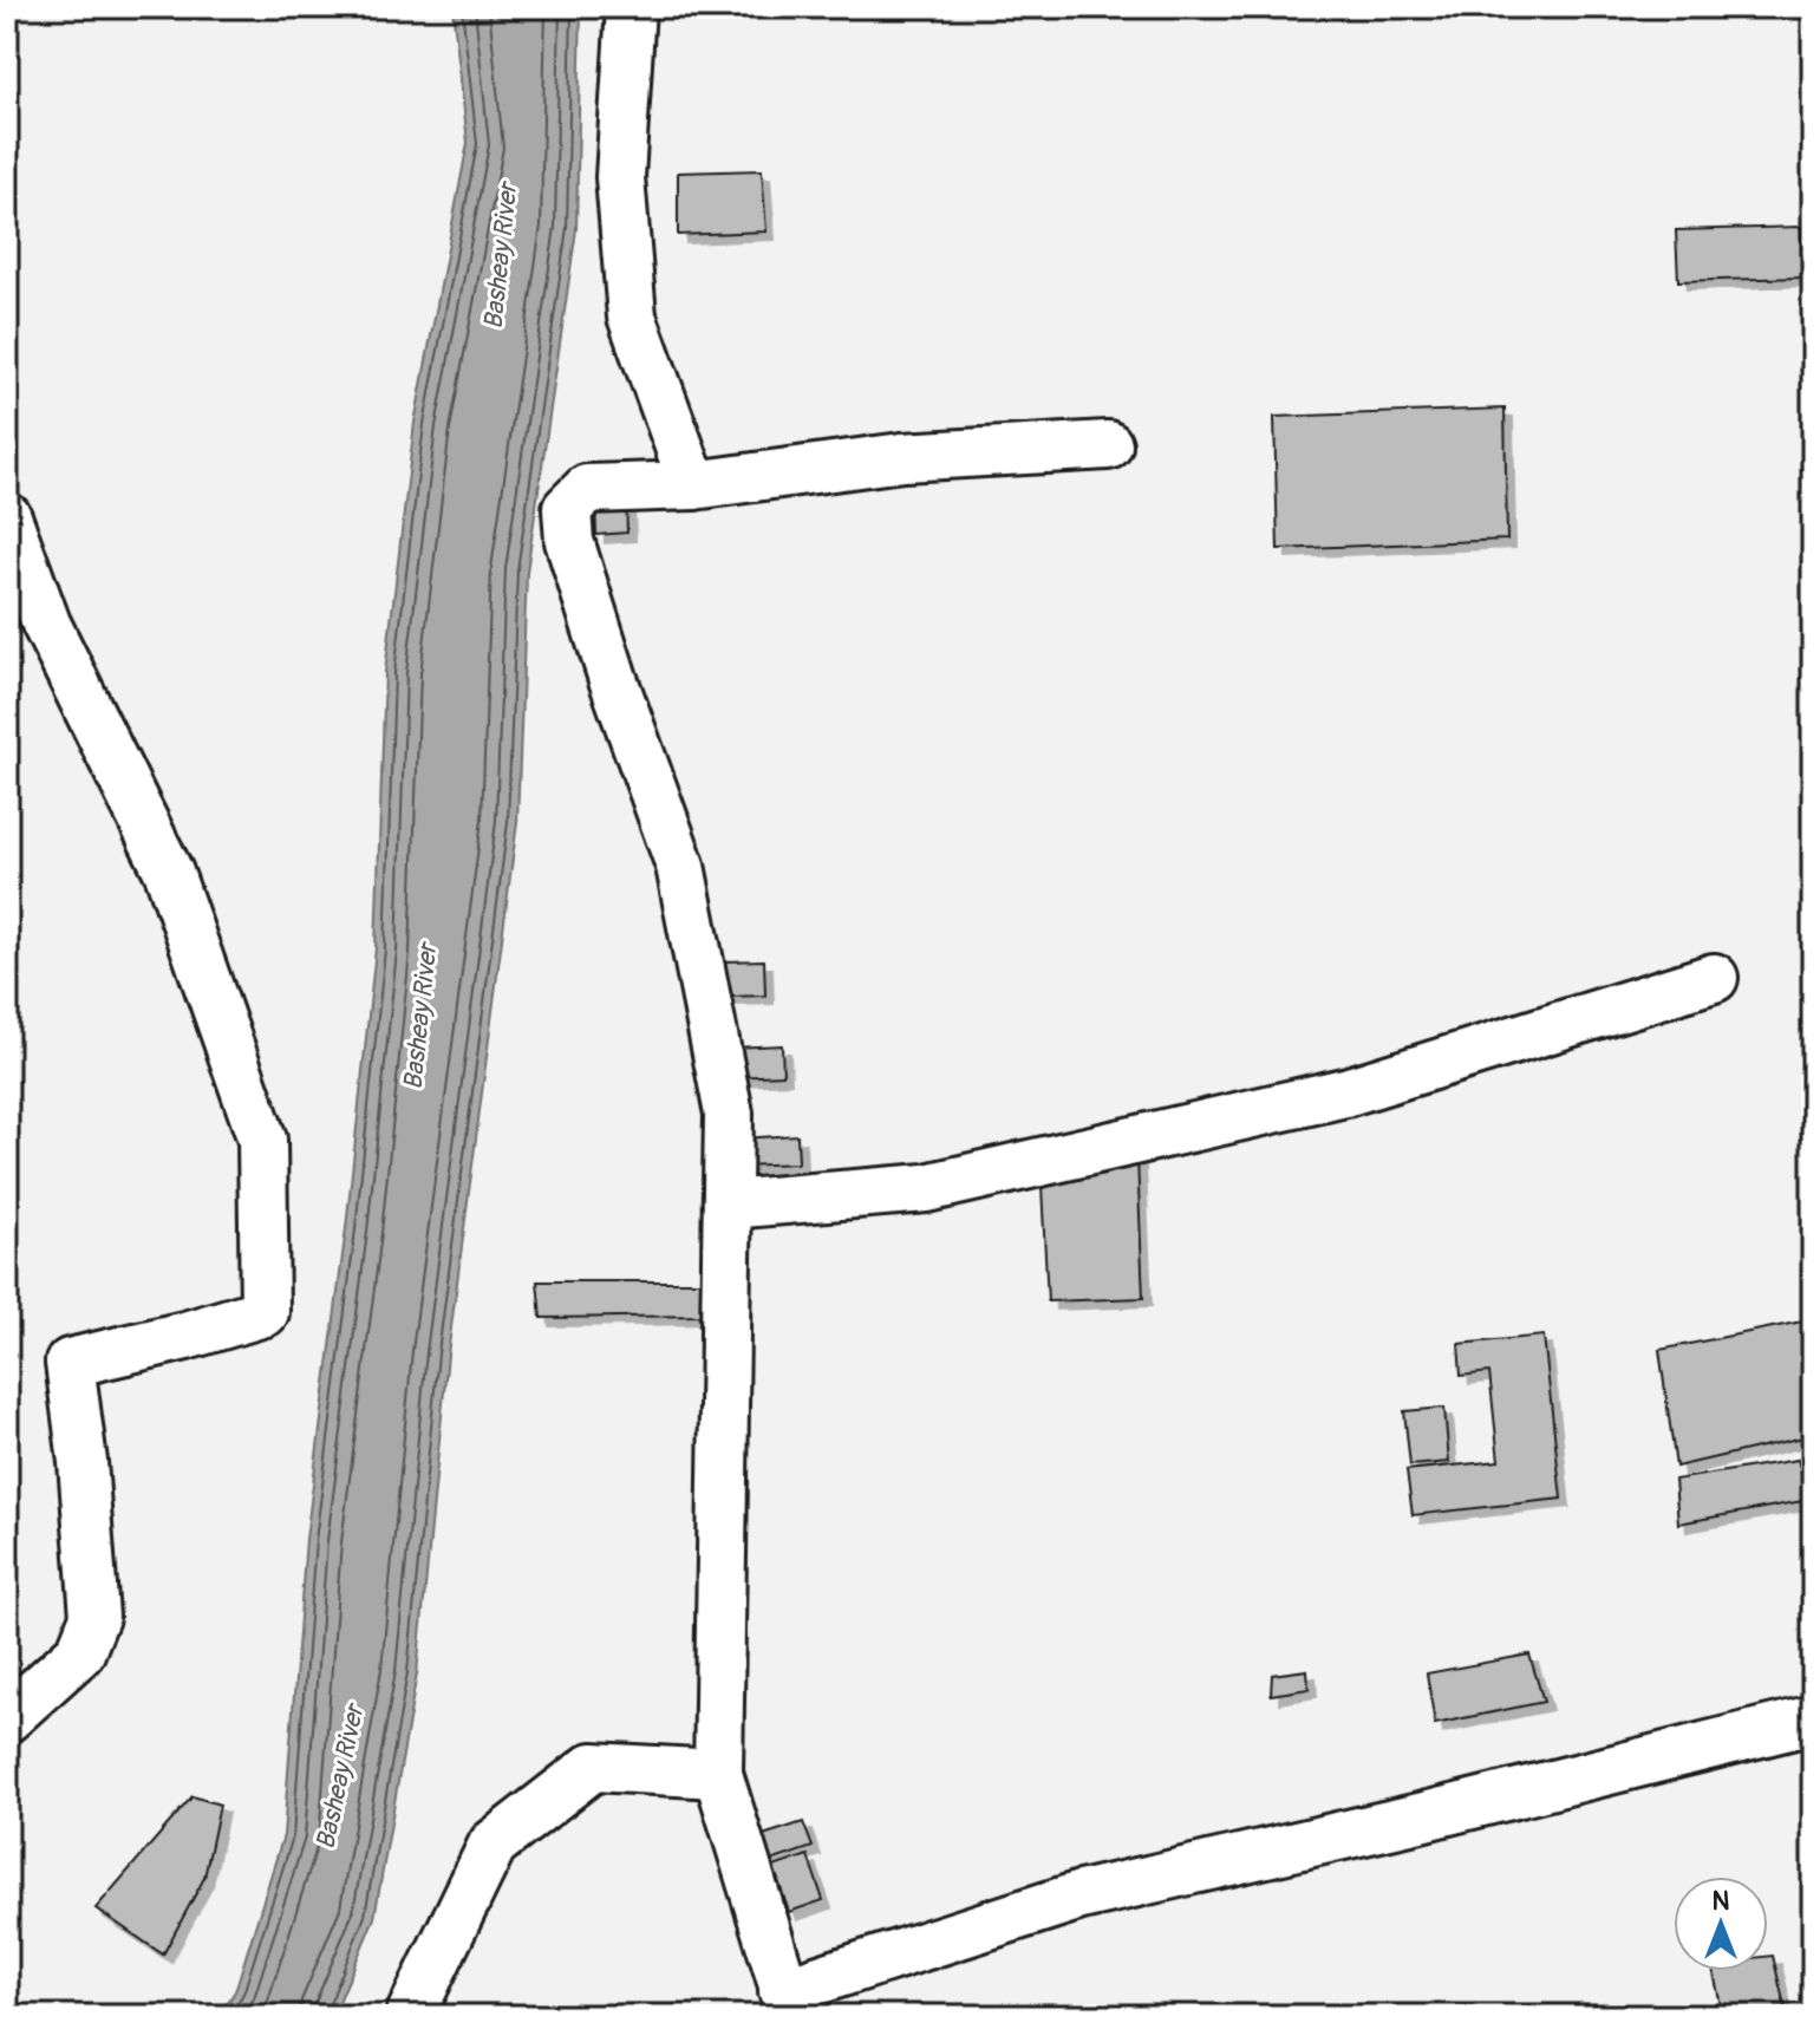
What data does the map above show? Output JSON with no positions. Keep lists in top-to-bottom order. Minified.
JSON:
{"water":["Basheay River"],"north":"top"}
